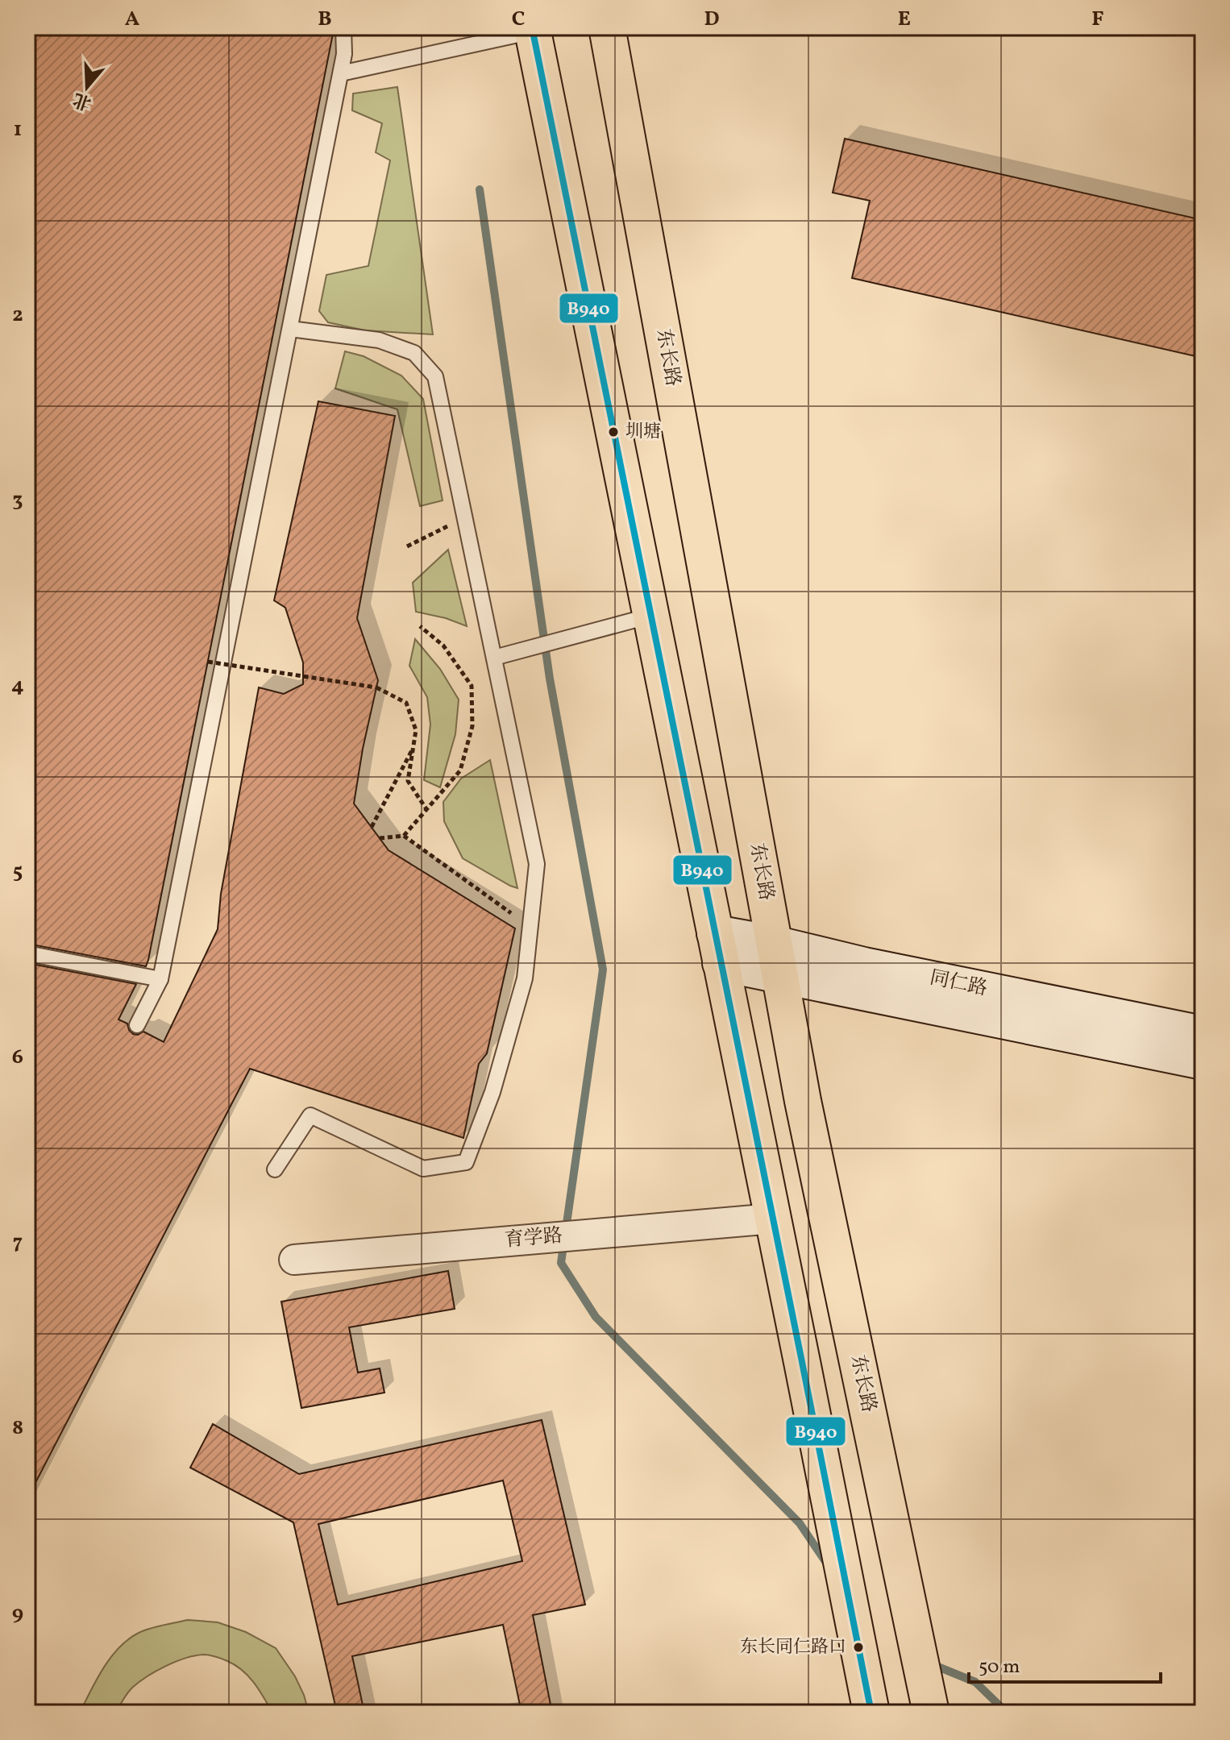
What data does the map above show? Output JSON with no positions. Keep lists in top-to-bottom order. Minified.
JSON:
{"streets":{"main road":["东长路"],"street":["同仁路","育学路"]},"crossings":[["东长路","同仁路"]],"places":["圳塘","东长同仁路口"],"lines":["transit line B940"],"scale_bar":"50 m","north":"bottom","grid":{"columns":["A","B","C","D","E","F"],"rows":["1","2","3","4","5","6","7","8","9"]}}
